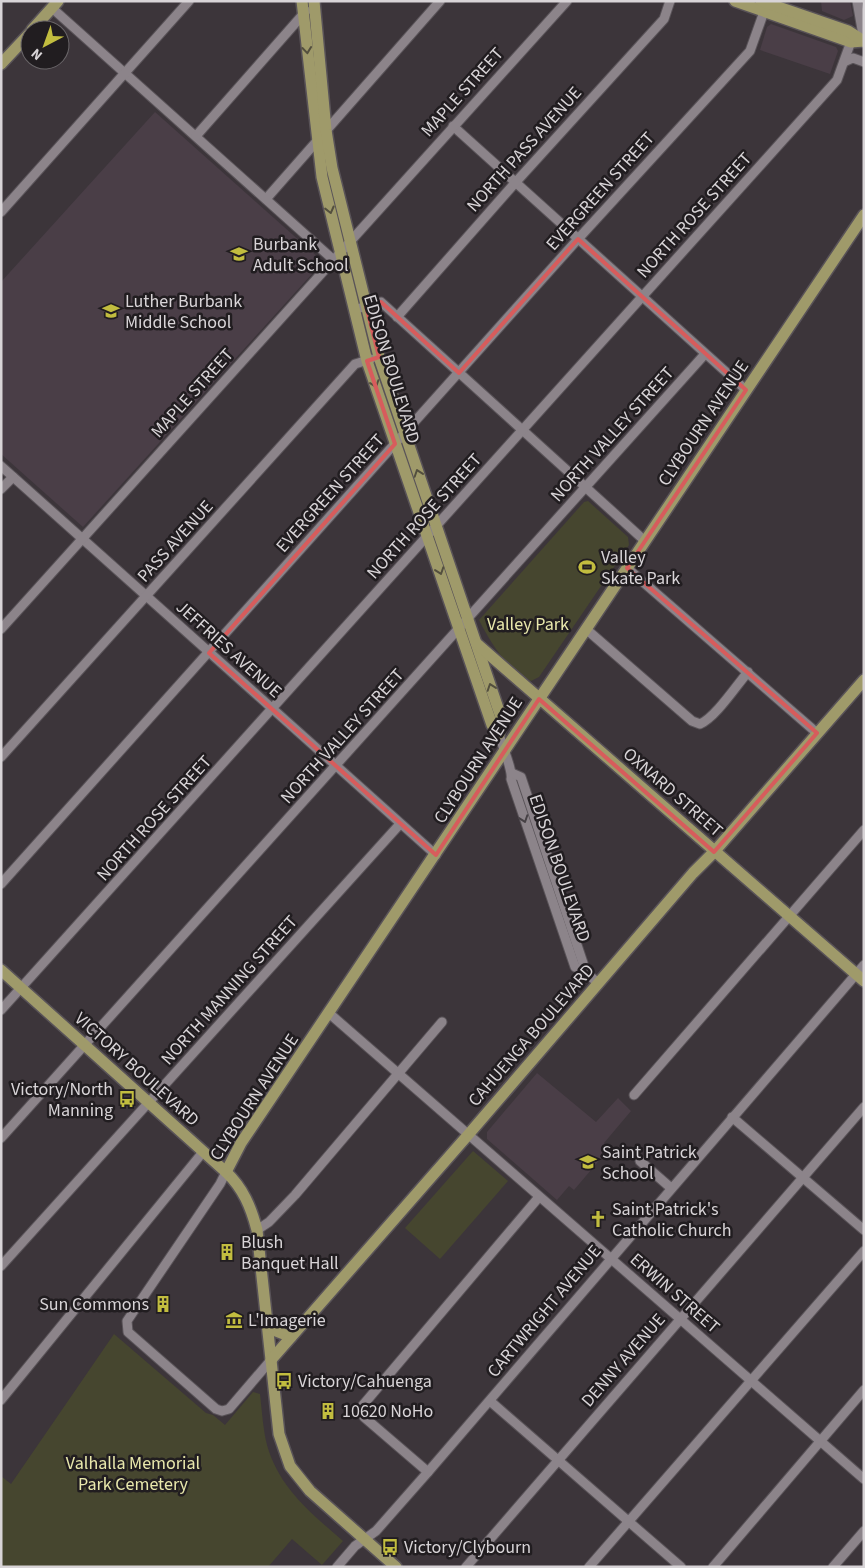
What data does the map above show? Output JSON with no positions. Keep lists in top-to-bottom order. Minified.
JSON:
{"streets":{"main road":["EDISON BOULEVARD","CLYBOURN AVENUE","OXNARD STREET","CAHUENGA BOULEVARD","VICTORY BOULEVARD"],"street":["MAPLE STREET","NORTH PASS AVENUE","EVERGREEN STREET","NORTH ROSE STREET","NORTH VALLEY STREET","PASS AVENUE","JEFFRIES AVENUE","NORTH MANNING STREET","ERWIN STREET","CARTWRIGHT AVENUE","DENNY AVENUE"]},"crossings":[["MAPLE STREET","EDISON BOULEVARD"],["MAPLE STREET","JEFFRIES AVENUE"],["EVERGREEN STREET","EDISON BOULEVARD"],["EVERGREEN STREET","JEFFRIES AVENUE"],["NORTH ROSE STREET","EDISON BOULEVARD"],["NORTH ROSE STREET","JEFFRIES AVENUE"],["NORTH ROSE STREET","VICTORY BOULEVARD"],["EDISON BOULEVARD","CLYBOURN AVENUE"],["EDISON BOULEVARD","NORTH VALLEY STREET"],["EDISON BOULEVARD","PASS AVENUE"],["EDISON BOULEVARD","OXNARD STREET"],["EDISON BOULEVARD","CAHUENGA BOULEVARD"],["CLYBOURN AVENUE","JEFFRIES AVENUE"],["CLYBOURN AVENUE","OXNARD STREET"],["CLYBOURN AVENUE","CAHUENGA BOULEVARD"],["CLYBOURN AVENUE","VICTORY BOULEVARD"],["CLYBOURN AVENUE","ERWIN STREET"],["NORTH VALLEY STREET","JEFFRIES AVENUE"],["NORTH VALLEY STREET","OXNARD STREET"],["NORTH VALLEY STREET","VICTORY BOULEVARD"],["PASS AVENUE","JEFFRIES AVENUE"],["JEFFRIES AVENUE","NORTH MANNING STREET"],["OXNARD STREET","CAHUENGA BOULEVARD"],["OXNARD STREET","CARTWRIGHT AVENUE"],["NORTH MANNING STREET","VICTORY BOULEVARD"],["CAHUENGA BOULEVARD","VICTORY BOULEVARD"],["CAHUENGA BOULEVARD","ERWIN STREET"],["VICTORY BOULEVARD","CARTWRIGHT AVENUE"],["ERWIN STREET","CARTWRIGHT AVENUE"],["ERWIN STREET","DENNY AVENUE"]],"parks":["Valley Park","Valhalla Memorial Park Cemetery"],"places":{"school or university":["Burbank Adult School","Luther Burbank Middle School","Saint Patrick School"],"sports":["Valley Skate Park"],"bus stop":["Victory/North Manning","Victory/Cahuenga","Victory/Clybourn"],"church":["Saint Patrick's Catholic Church"],"building":["Blush Banquet Hall","Sun Commons","10620 NoHo"],"museum":["L'Imagerie"]},"north":"bottom left"}
